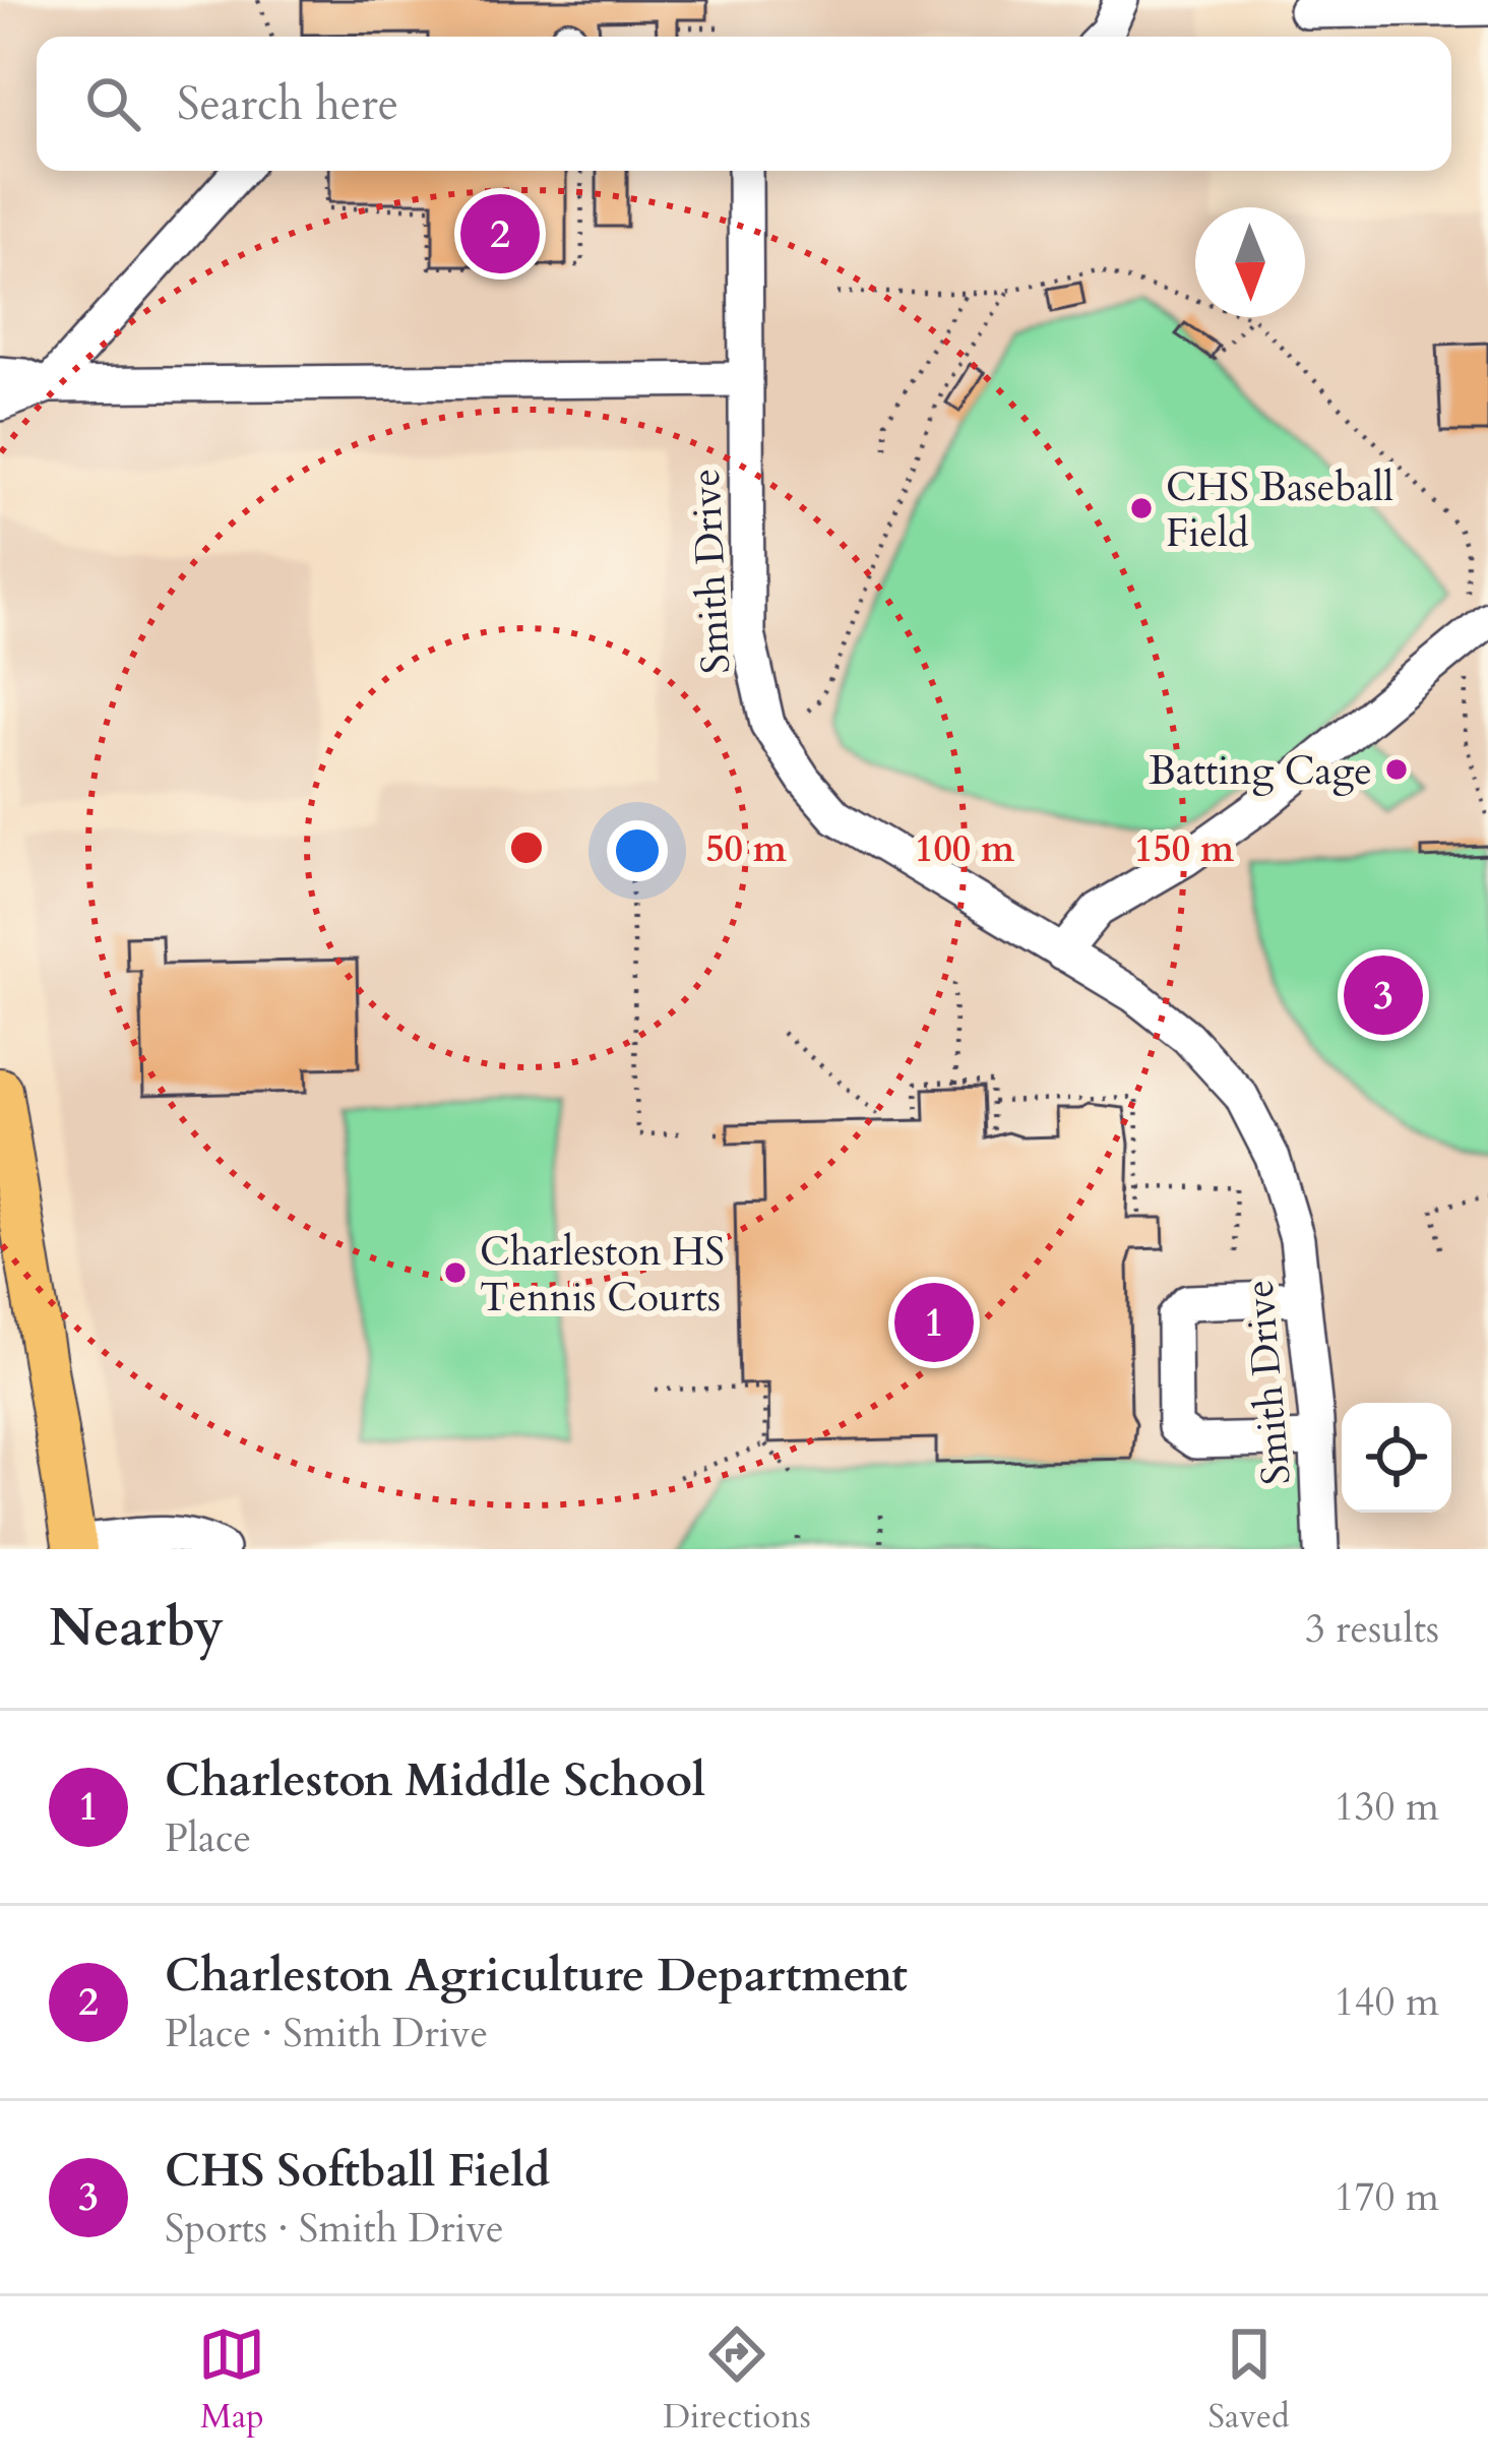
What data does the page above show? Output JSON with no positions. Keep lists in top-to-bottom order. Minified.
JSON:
{"streets":{"street":["Smith Drive"]},"places":["CHS Baseball Field","Batting Cage","Charleston HS Tennis Courts"],"north":"bottom","page":{"search":"Search here","pins":["2","3","1"],"heading":["Nearby","3 results"],"list":[{"mark":"1","name":"Charleston Middle School","note":"Place","value":"130 m"},{"mark":"2","name":"Charleston Agriculture Department","note":"Place · Smith Drive","value":"140 m"},{"mark":"3","name":"CHS Softball Field","note":"Sports · Smith Drive","value":"170 m"}],"nav":["Map","Directions","Saved"]},"rings":["50 m","100 m","150 m"]}
